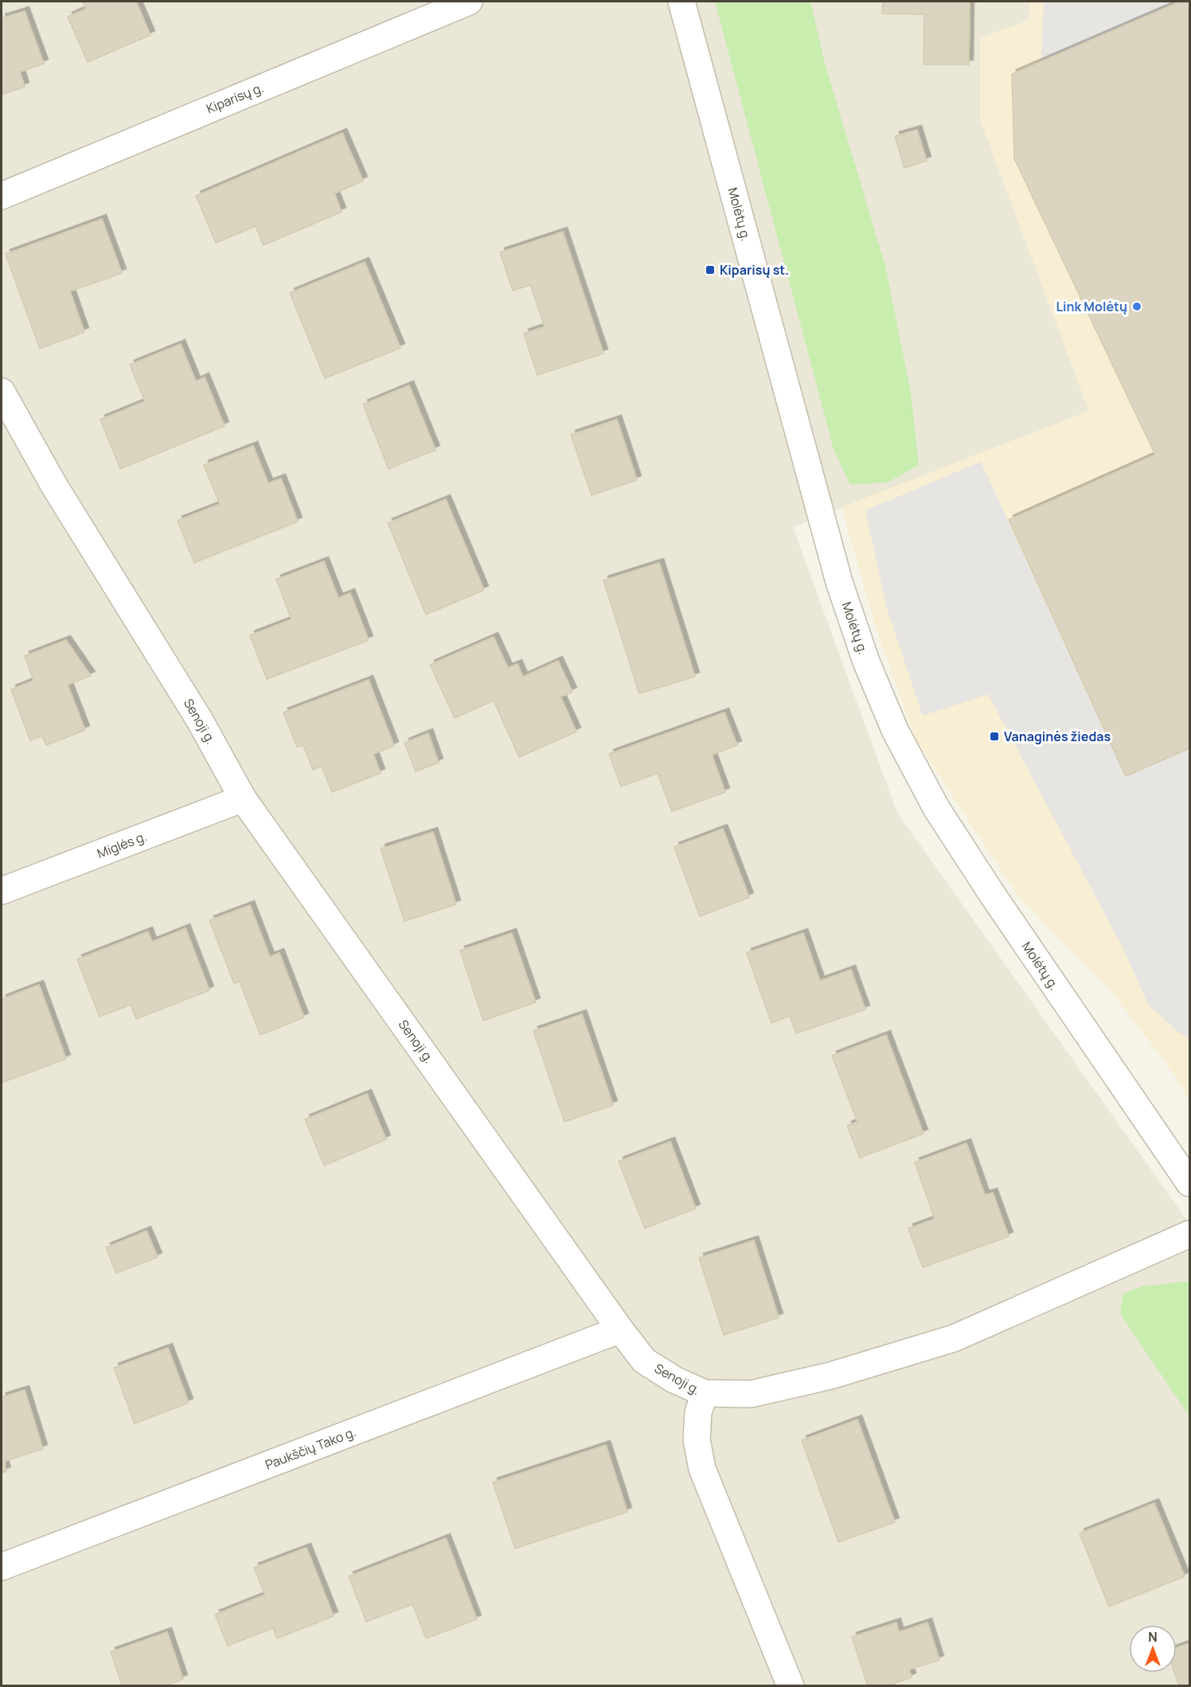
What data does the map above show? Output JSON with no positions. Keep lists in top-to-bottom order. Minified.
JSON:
{"streets":{"street":["Kiparisų g.","Molėtų g.","Senoji g.","Miglės g.","Paukščių Tako g."]},"crossings":[["Senoji g.","Miglės g."],["Senoji g.","Paukščių Tako g."]],"places":{"transit":["Kiparisų st.","Vanaginės žiedas"],"other":["Link Molėtų"]},"north":"top"}
